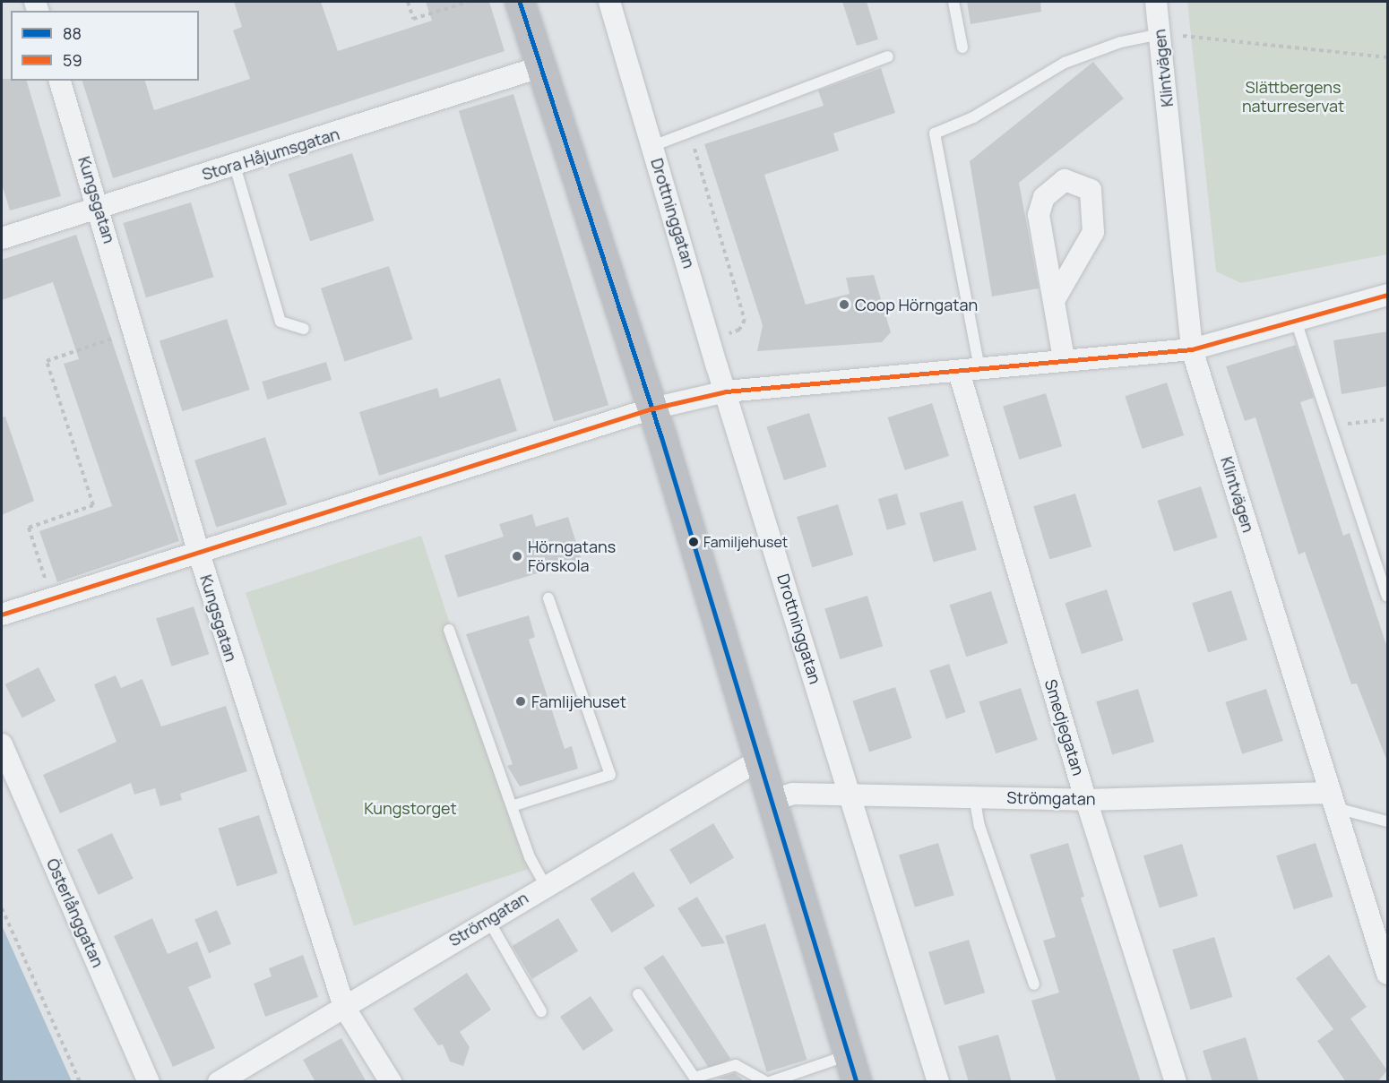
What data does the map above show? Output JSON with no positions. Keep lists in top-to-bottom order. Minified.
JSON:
{"streets":{"street":["Klintvägen","Stora Håjumsgatan","Kungsgatan","Drottninggatan","Smedjegatan","Strömgatan","Österlånggatan"]},"crossings":[["Klintvägen","Strömgatan"],["Stora Håjumsgatan","Kungsgatan"],["Kungsgatan","Strömgatan"],["Drottninggatan","Strömgatan"],["Smedjegatan","Strömgatan"]],"parks":["Slättbergens naturreservat","Kungstorget"],"places":["Coop Hörngatan","Familjehuset","Hörngatans Förskola","Famlijehuset"],"lines":["transit line 88","transit line 59"],"legend":["88","59"]}
